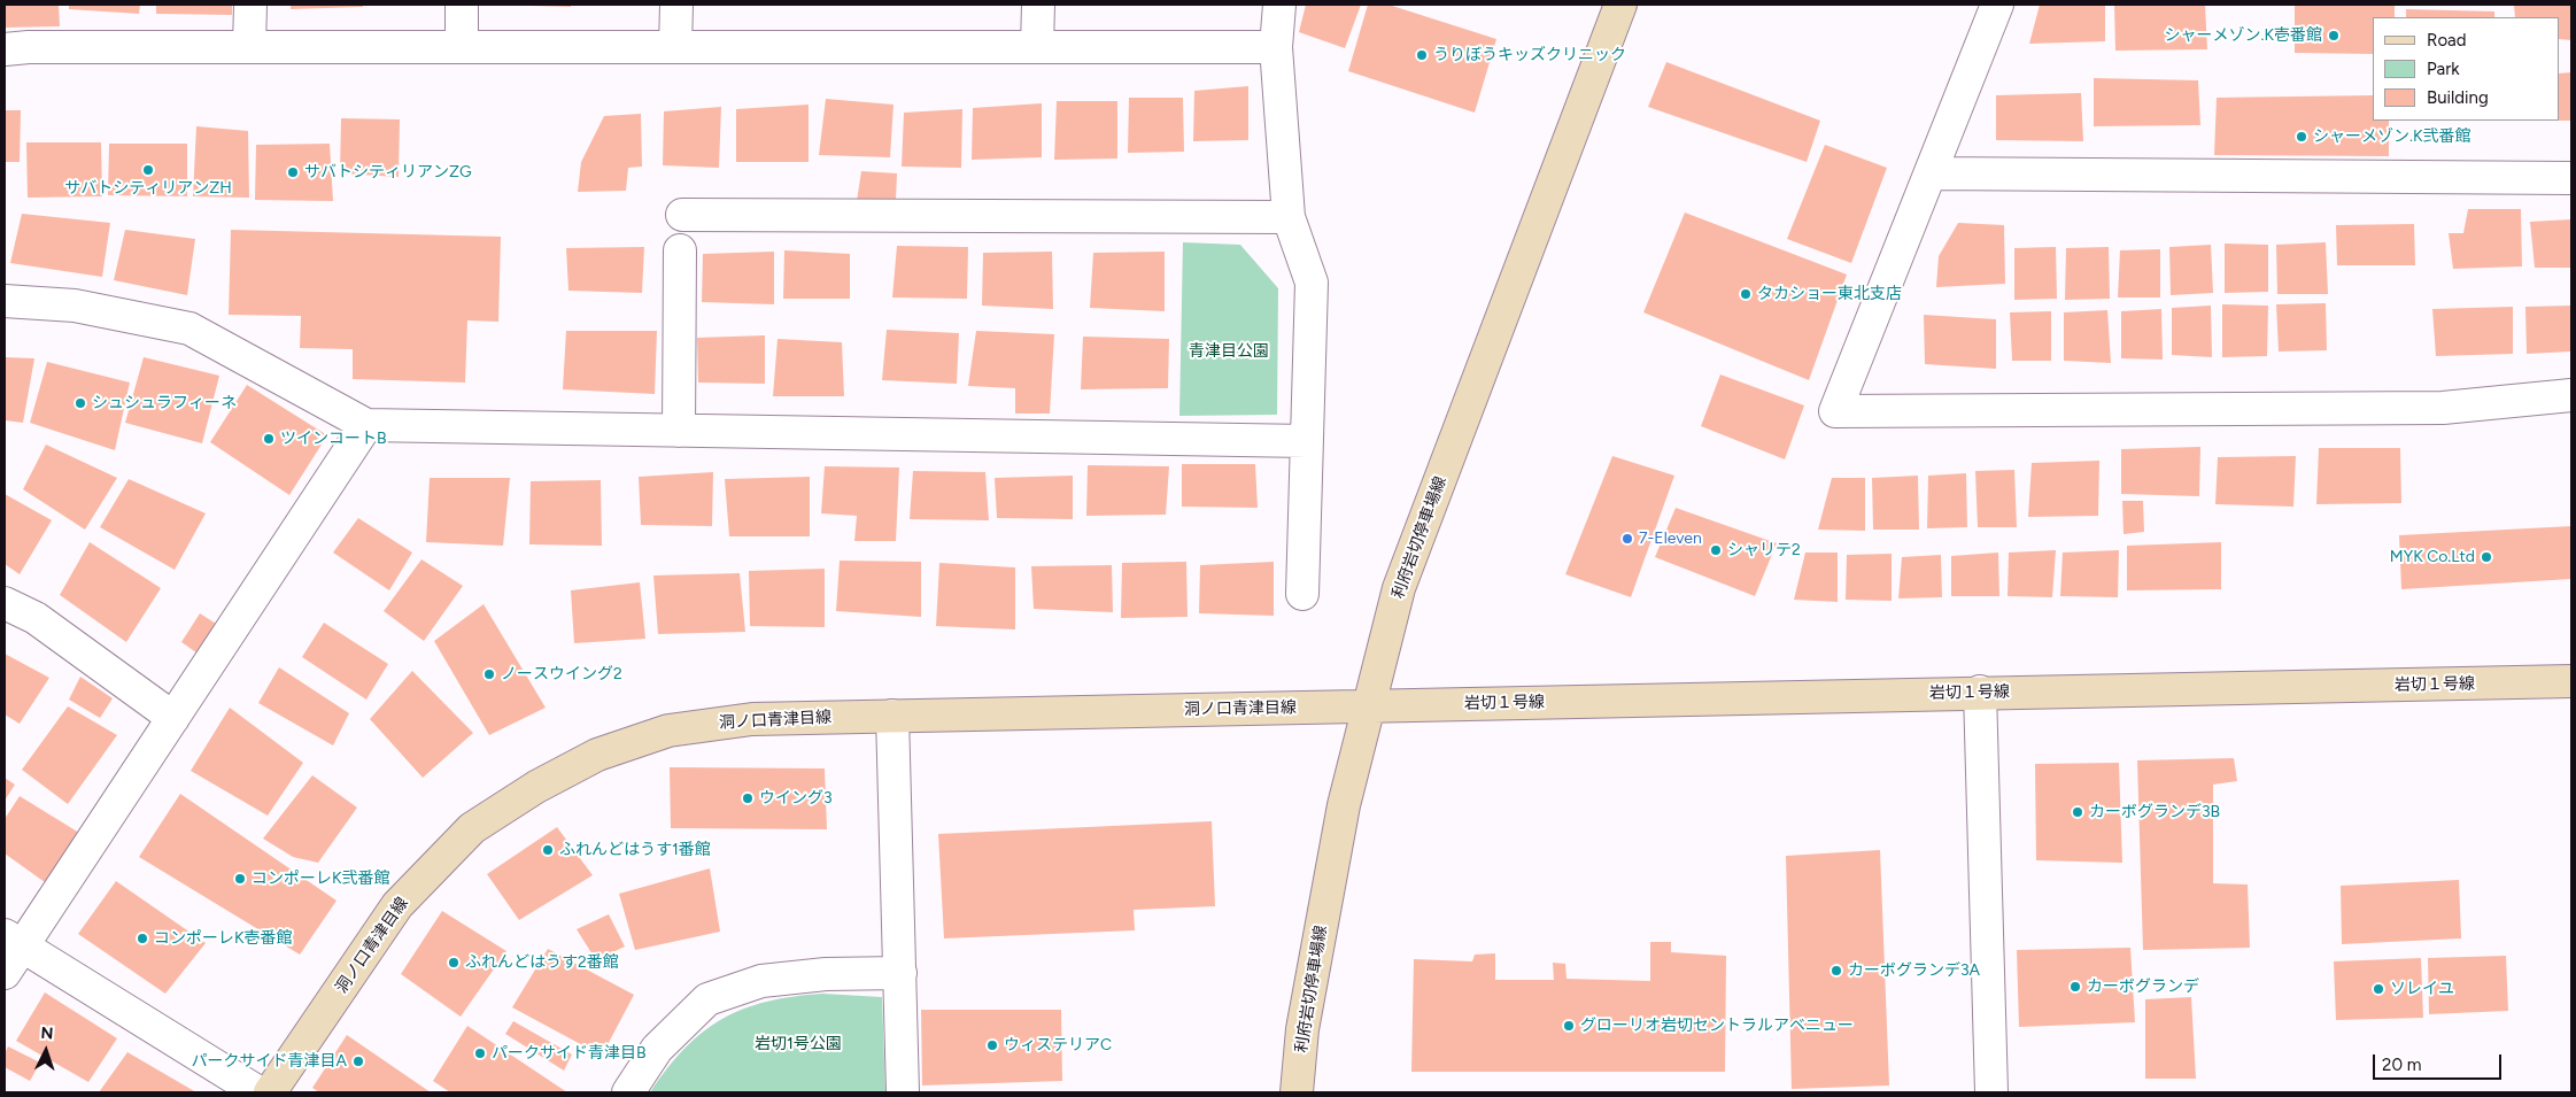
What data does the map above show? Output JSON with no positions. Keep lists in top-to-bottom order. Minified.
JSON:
{"streets":{"street":["利府岩切停車場線","岩切１号線","洞ノ口青津目線"]},"crossings":[["利府岩切停車場線","岩切１号線"],["利府岩切停車場線","洞ノ口青津目線"],["岩切１号線","洞ノ口青津目線"]],"parks":["青津目公園","岩切1号公園"],"places":["シャーメゾン.K壱番館","うりぼうキッズクリニック","シャーメゾン.K弐番館","サバトシティリアンZH","サバトシティリアンZG","タカショー東北支店","シュシュラフィーネ","ツインコートB","7-Eleven","シャリテ2","MYK Co.Ltd","ノースウイング2","ウイング3","カーボグランデ3B","ふれんどはうす1番館","コンポーレK弐番館","コンポーレK壱番館","ふれんどはうす2番館","カーボグランデ3A","カーボグランデ","ソレイユ","グローリオ岩切セントラルアベニュー","ウィステリアC","パークサイド青津目B","パークサイド青津目A"],"legend":["Road","Park","Building"],"scale_bar":"20 m","north":"top"}
